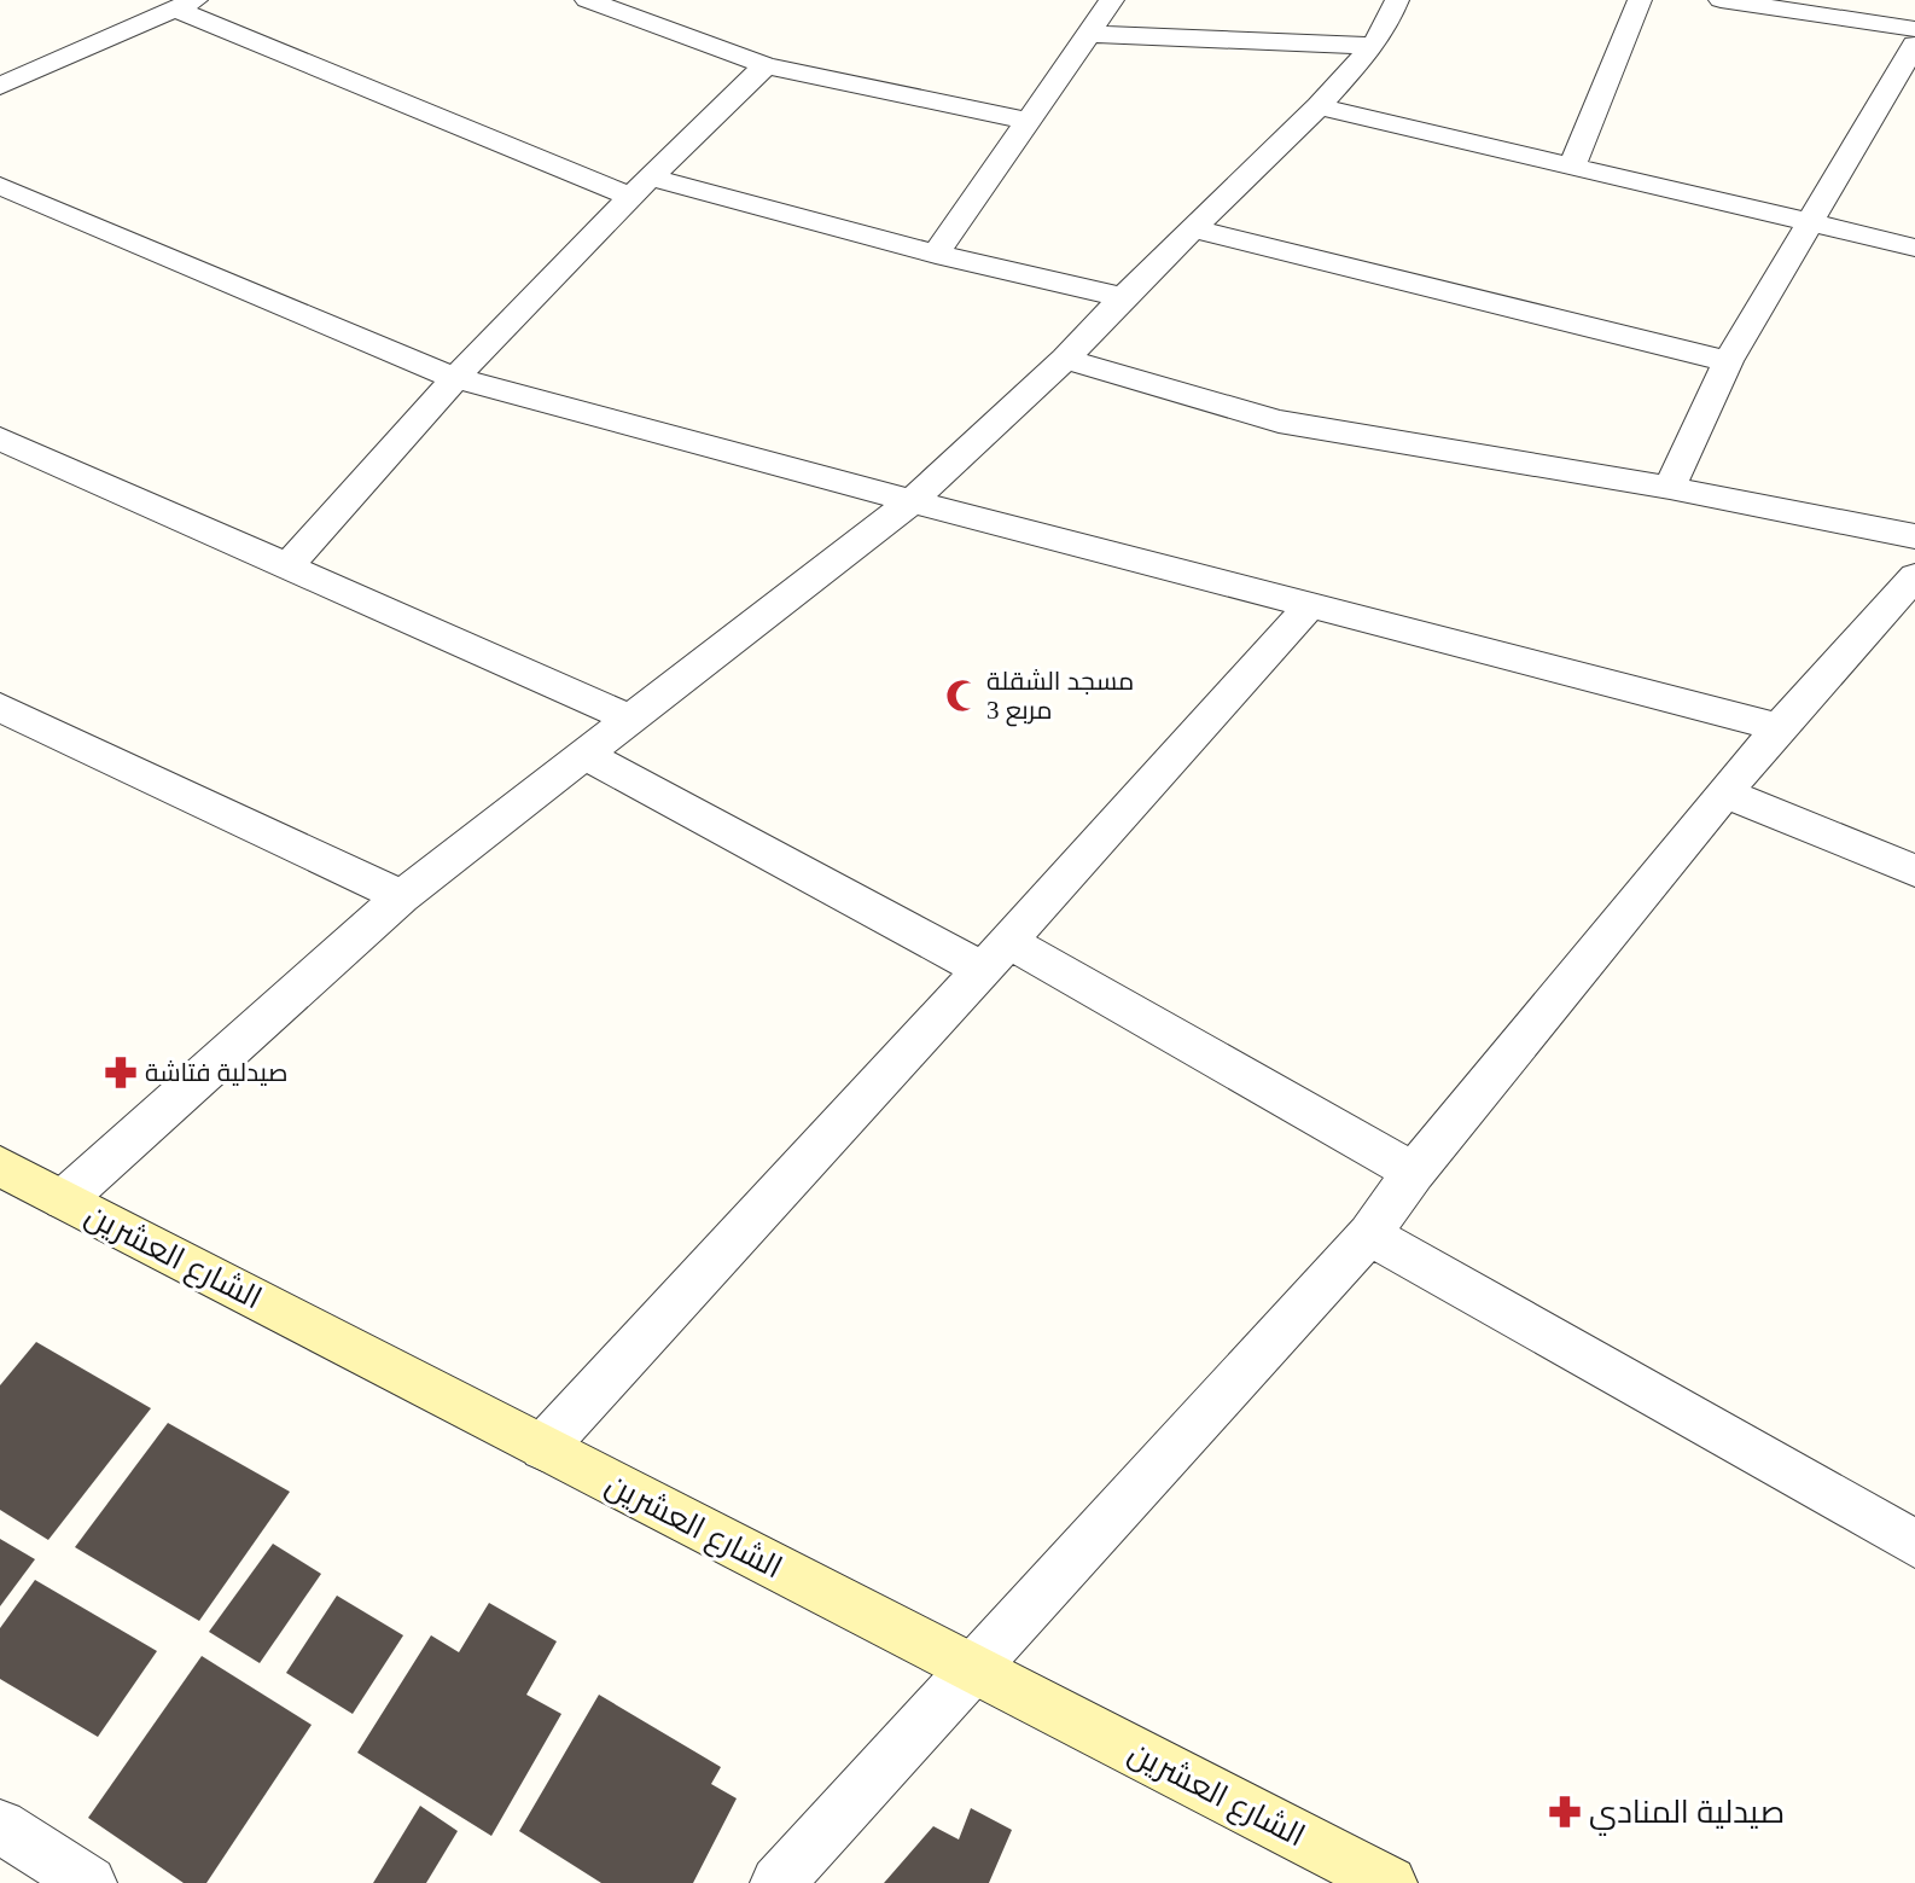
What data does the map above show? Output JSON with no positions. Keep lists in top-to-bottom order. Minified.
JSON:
{"streets":{"street":["الشارع العشرين"]},"places":{"mosque":["مسجد الشقلة مربع 3"],"pharmacy":["صيدلية فتاشة","صيدلية المنادي"]}}
